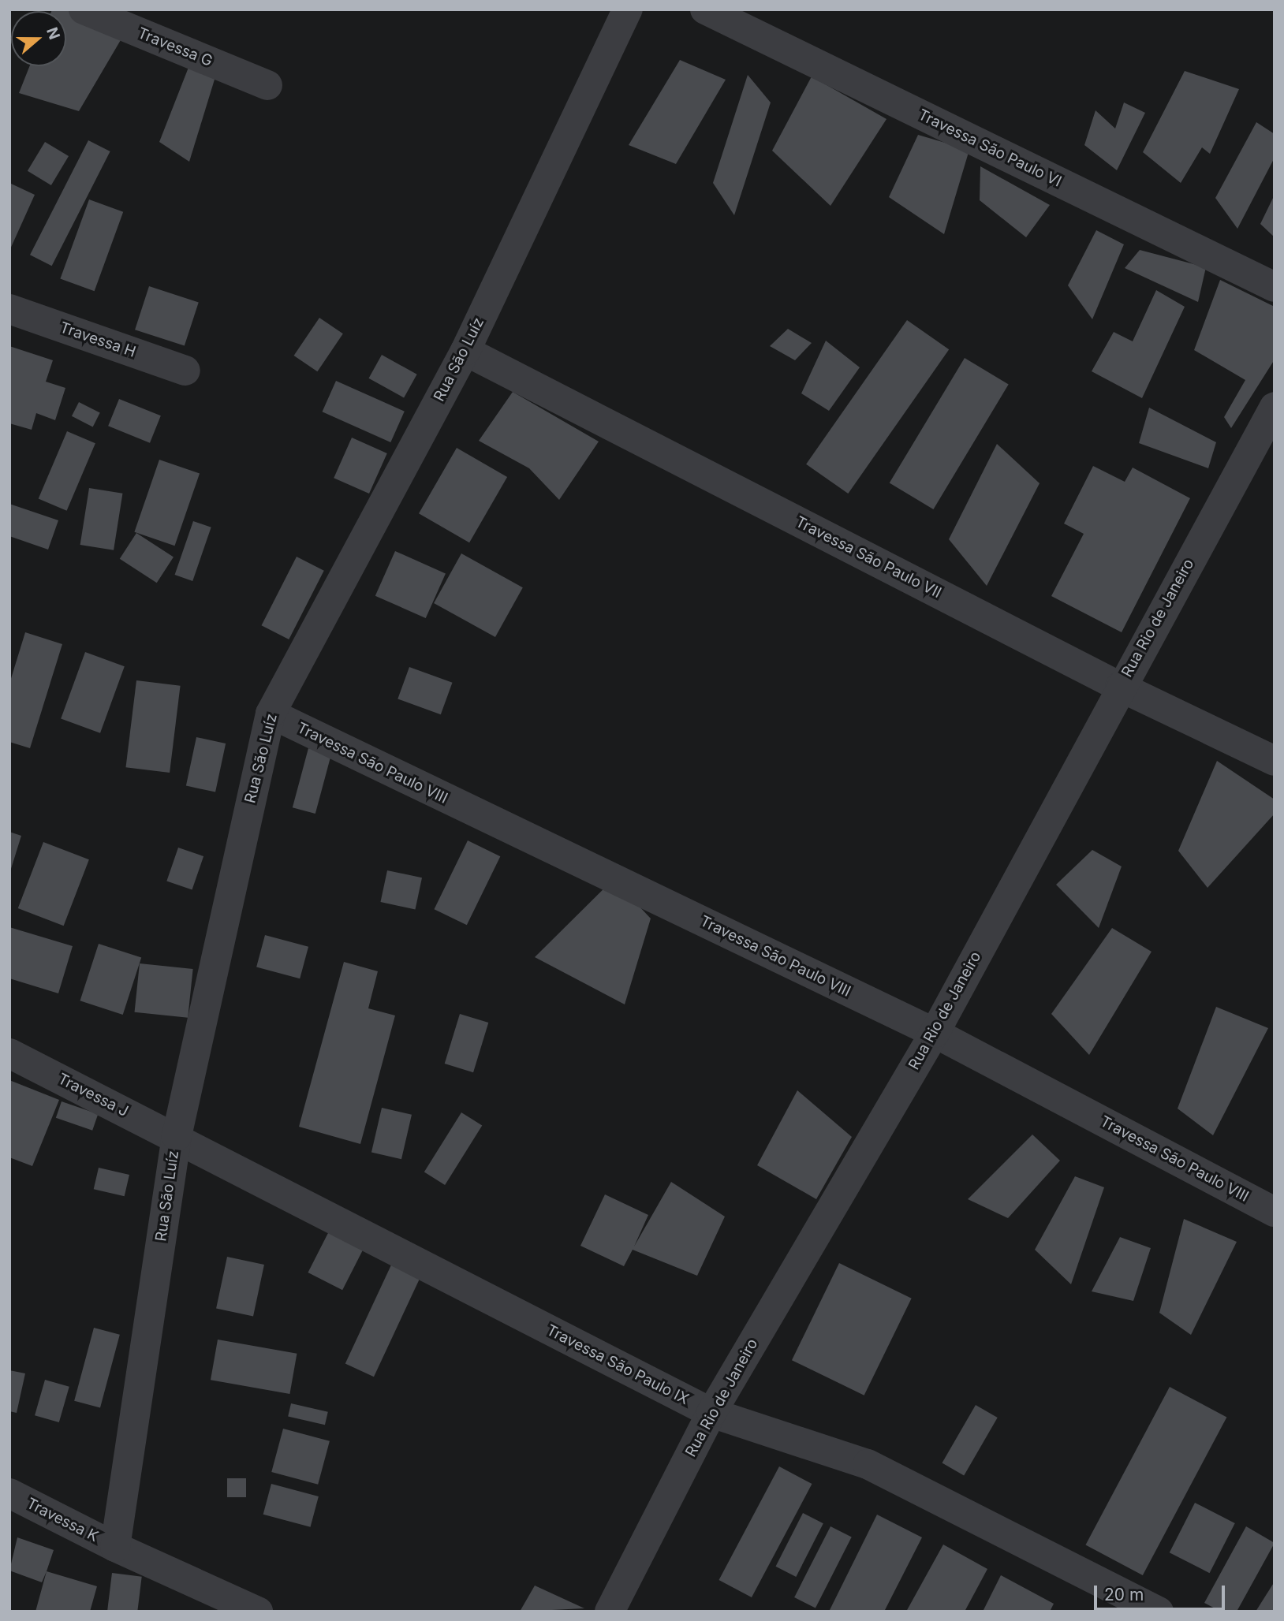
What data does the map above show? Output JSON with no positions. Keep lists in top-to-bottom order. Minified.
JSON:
{"streets":{"street":["Travessa G","Travessa São Paulo VI","Travessa H","Rua São Luíz","Travessa São Paulo VII","Rua Rio de Janeiro","Travessa São Paulo VIII","Travessa J","Travessa São Paulo IX","Travessa K"]},"crossings":[["Rua São Luíz","Travessa São Paulo VII"],["Rua São Luíz","Travessa São Paulo VIII"],["Rua São Luíz","Travessa J"],["Rua São Luíz","Travessa São Paulo IX"],["Rua São Luíz","Travessa K"],["Travessa São Paulo VII","Rua Rio de Janeiro"],["Rua Rio de Janeiro","Travessa São Paulo VIII"],["Rua Rio de Janeiro","Travessa São Paulo IX"],["Travessa J","Travessa São Paulo IX"]],"scale_bar":"20 m","north":"right"}
